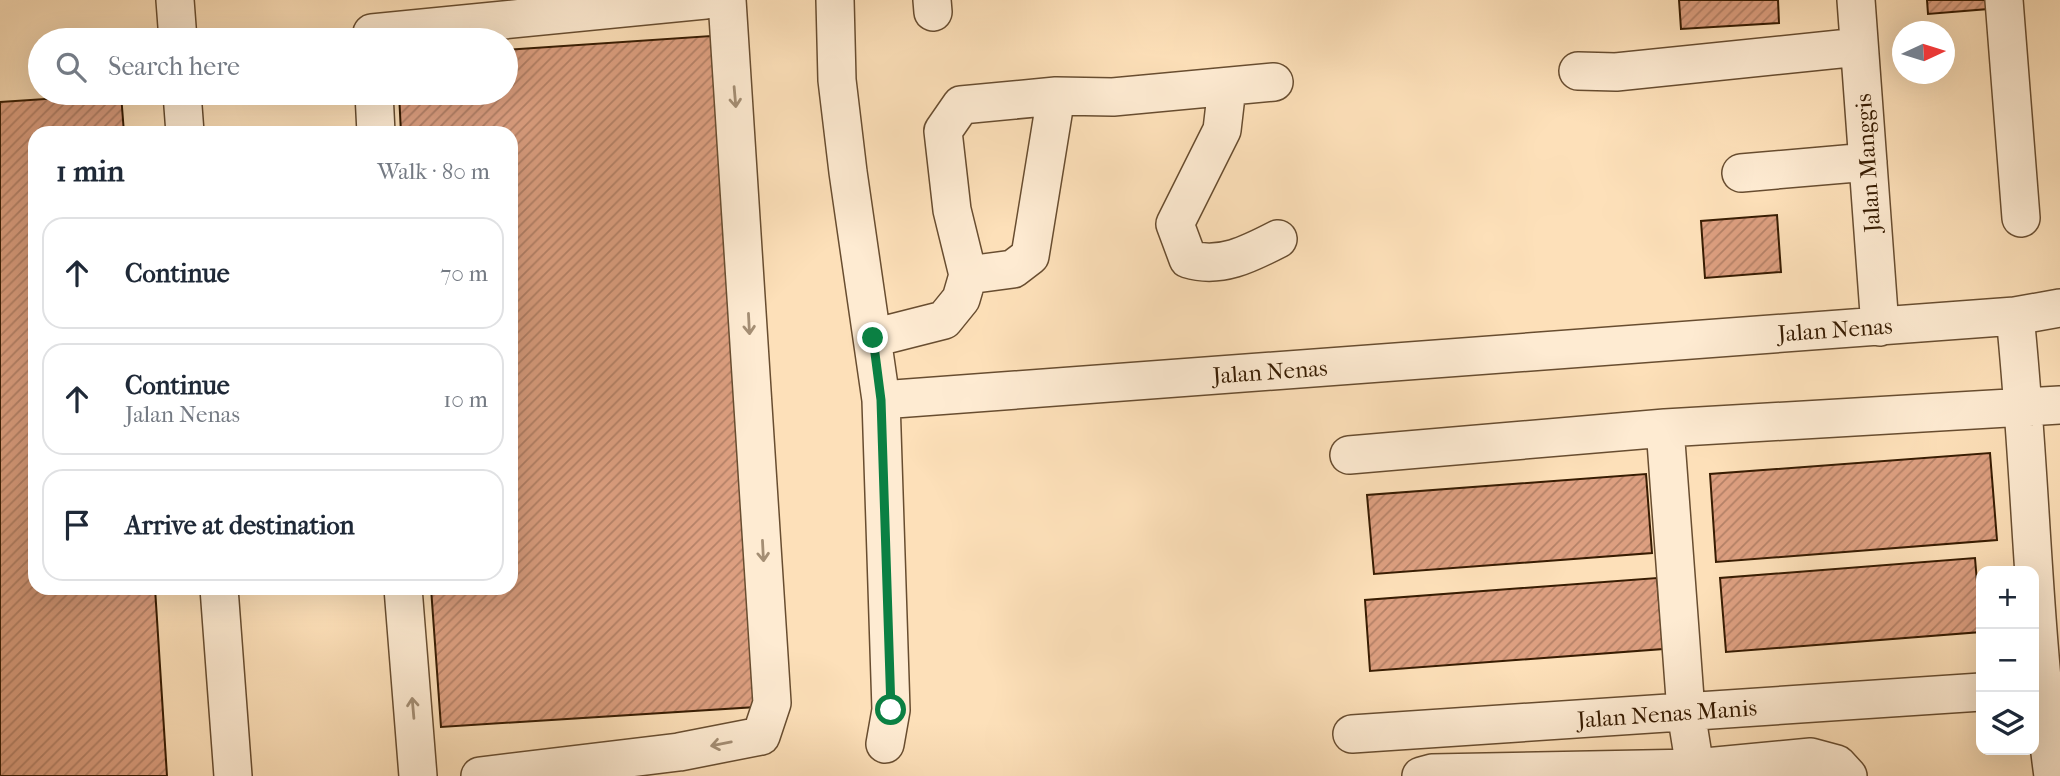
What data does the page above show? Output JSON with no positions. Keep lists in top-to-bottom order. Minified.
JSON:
{"streets":{"street":["Jalan Manggis","Jalan Nenas","Jalan Nenas Manis"]},"crossings":[["Jalan Manggis","Jalan Nenas"]],"north":"right","page":{"search":"Search here","heading":["1 min","Walk · 80 m"],"list":[["Continue","70 m"],["Continue","Jalan Nenas","10 m"],"Arrive at destination"],"map_buttons":["+","−"]}}
